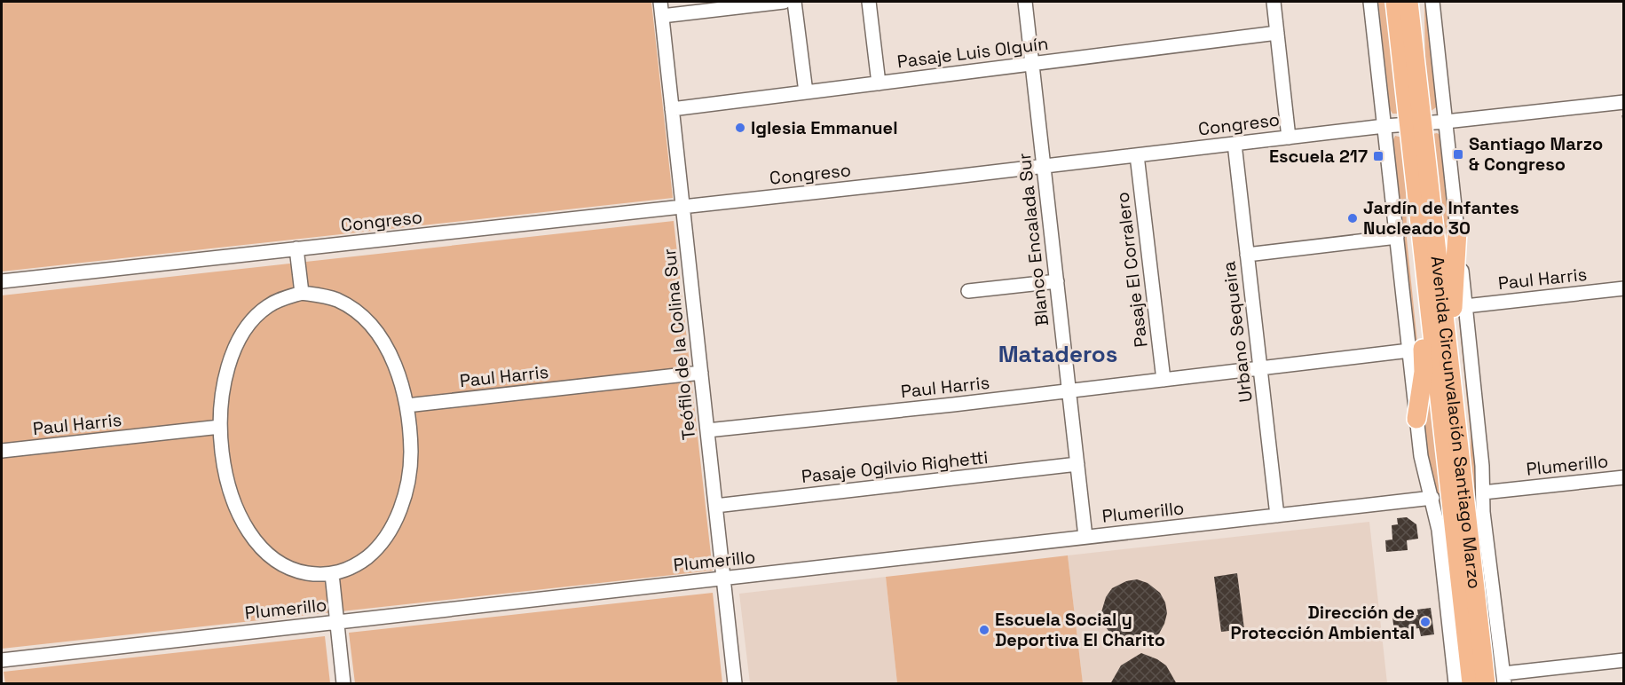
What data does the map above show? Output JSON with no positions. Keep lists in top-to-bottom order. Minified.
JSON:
{"streets":{"highway":["Avenida Circunvalación Santiago Marzo"],"street":["Pasaje Luis Olguín","Congreso","Blanco Encalada Sur","Pasaje El Corralero","Paul Harris","Urbano Sequeira","Teófilo de la Colina Sur","Plumerillo","Pasaje Ogilvio Righetti"]},"crossings":[["Pasaje Luis Olguín","Blanco Encalada Sur"],["Pasaje Luis Olguín","Teófilo de la Colina Sur"],["Congreso","Blanco Encalada Sur"],["Congreso","Pasaje El Corralero"],["Congreso","Urbano Sequeira"],["Congreso","Teófilo de la Colina Sur"],["Congreso","Avenida Circunvalación Santiago Marzo"],["Blanco Encalada Sur","Paul Harris"],["Blanco Encalada Sur","Plumerillo"],["Blanco Encalada Sur","Pasaje Ogilvio Righetti"],["Pasaje El Corralero","Paul Harris"],["Paul Harris","Urbano Sequeira"],["Paul Harris","Teófilo de la Colina Sur"],["Urbano Sequeira","Plumerillo"],["Teófilo de la Colina Sur","Plumerillo"],["Teófilo de la Colina Sur","Pasaje Ogilvio Righetti"],["Avenida Circunvalación Santiago Marzo","Plumerillo"]],"districts":["Mataderos"],"places":{"other":["Iglesia Emmanuel","Jardín de Infantes Nucleado 30","Dirección de Protección Ambiental","Escuela Social y Deportiva El Charito"],"transit":["Santiago Marzo & Congreso","Escuela 217"]}}
